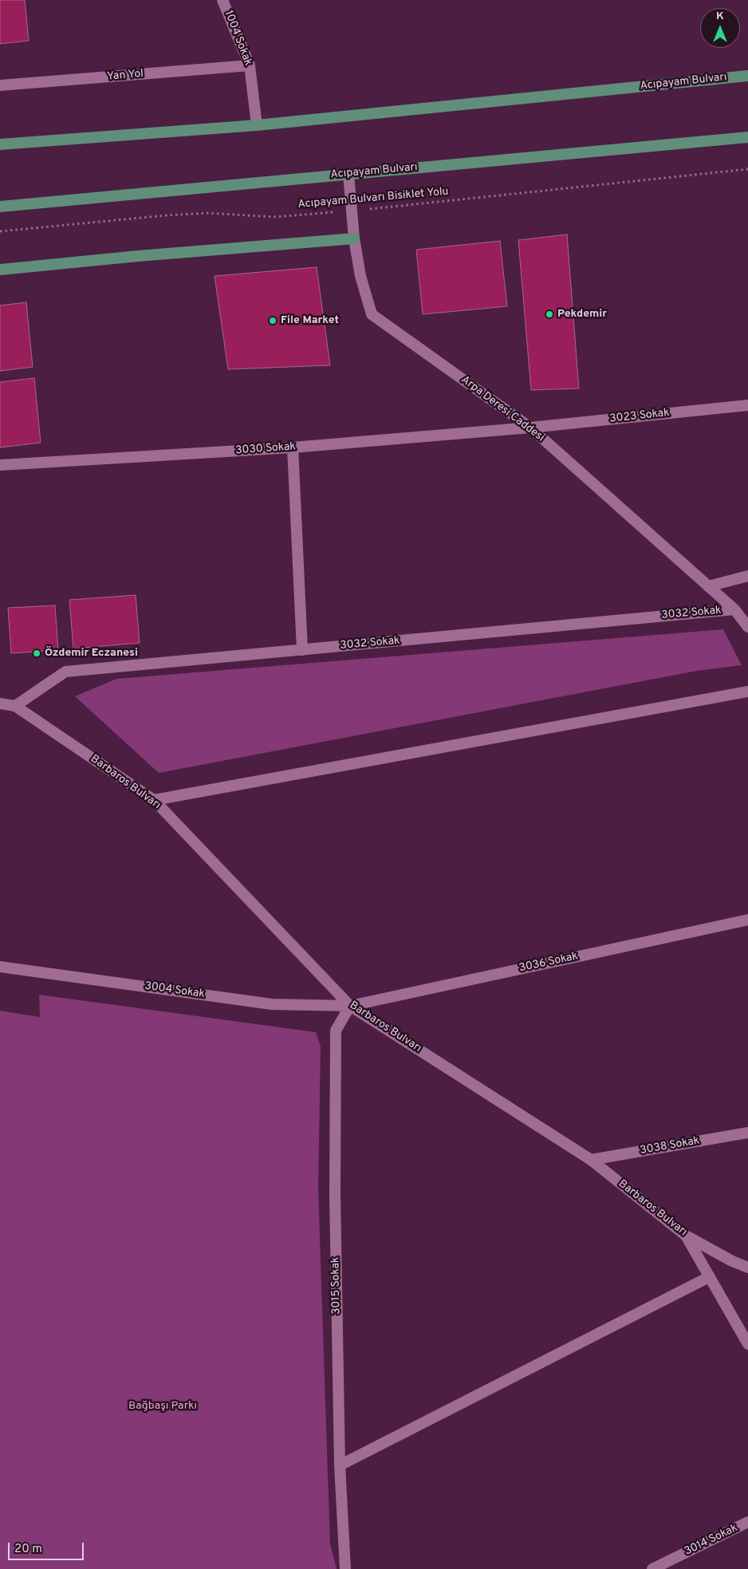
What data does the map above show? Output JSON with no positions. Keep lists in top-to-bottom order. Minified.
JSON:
{"streets":{"main road":["Acıpayam Bulvarı"],"street":["1004 Sokak","Yan Yol","Arpa Deresi Caddesi","3023 Sokak","3030 Sokak","3032 Sokak","Barbaros Bulvarı","3036 Sokak","3004 Sokak","3038 Sokak","3015 Sokak","3014 Sokak"],"path":["Acıpayam Bulvarı Bisiklet Yolu"]},"crossings":[["1004 Sokak","Yan Yol"],["1004 Sokak","Acıpayam Bulvarı"],["Acıpayam Bulvarı","Arpa Deresi Caddesi"],["Acıpayam Bulvarı Bisiklet Yolu","Arpa Deresi Caddesi"],["Arpa Deresi Caddesi","3023 Sokak"],["Arpa Deresi Caddesi","3030 Sokak"],["Arpa Deresi Caddesi","3032 Sokak"],["3023 Sokak","3030 Sokak"],["3032 Sokak","Barbaros Bulvarı"],["Barbaros Bulvarı","3036 Sokak"],["Barbaros Bulvarı","3004 Sokak"],["Barbaros Bulvarı","3038 Sokak"],["Barbaros Bulvarı","3015 Sokak"],["3036 Sokak","3004 Sokak"],["3036 Sokak","3015 Sokak"],["3004 Sokak","3015 Sokak"]],"parks":["Bağbaşı Parkı"],"places":["Pekdemir","File Market","Özdemir Eczanesi"],"scale_bar":"20 m","north":"top"}
